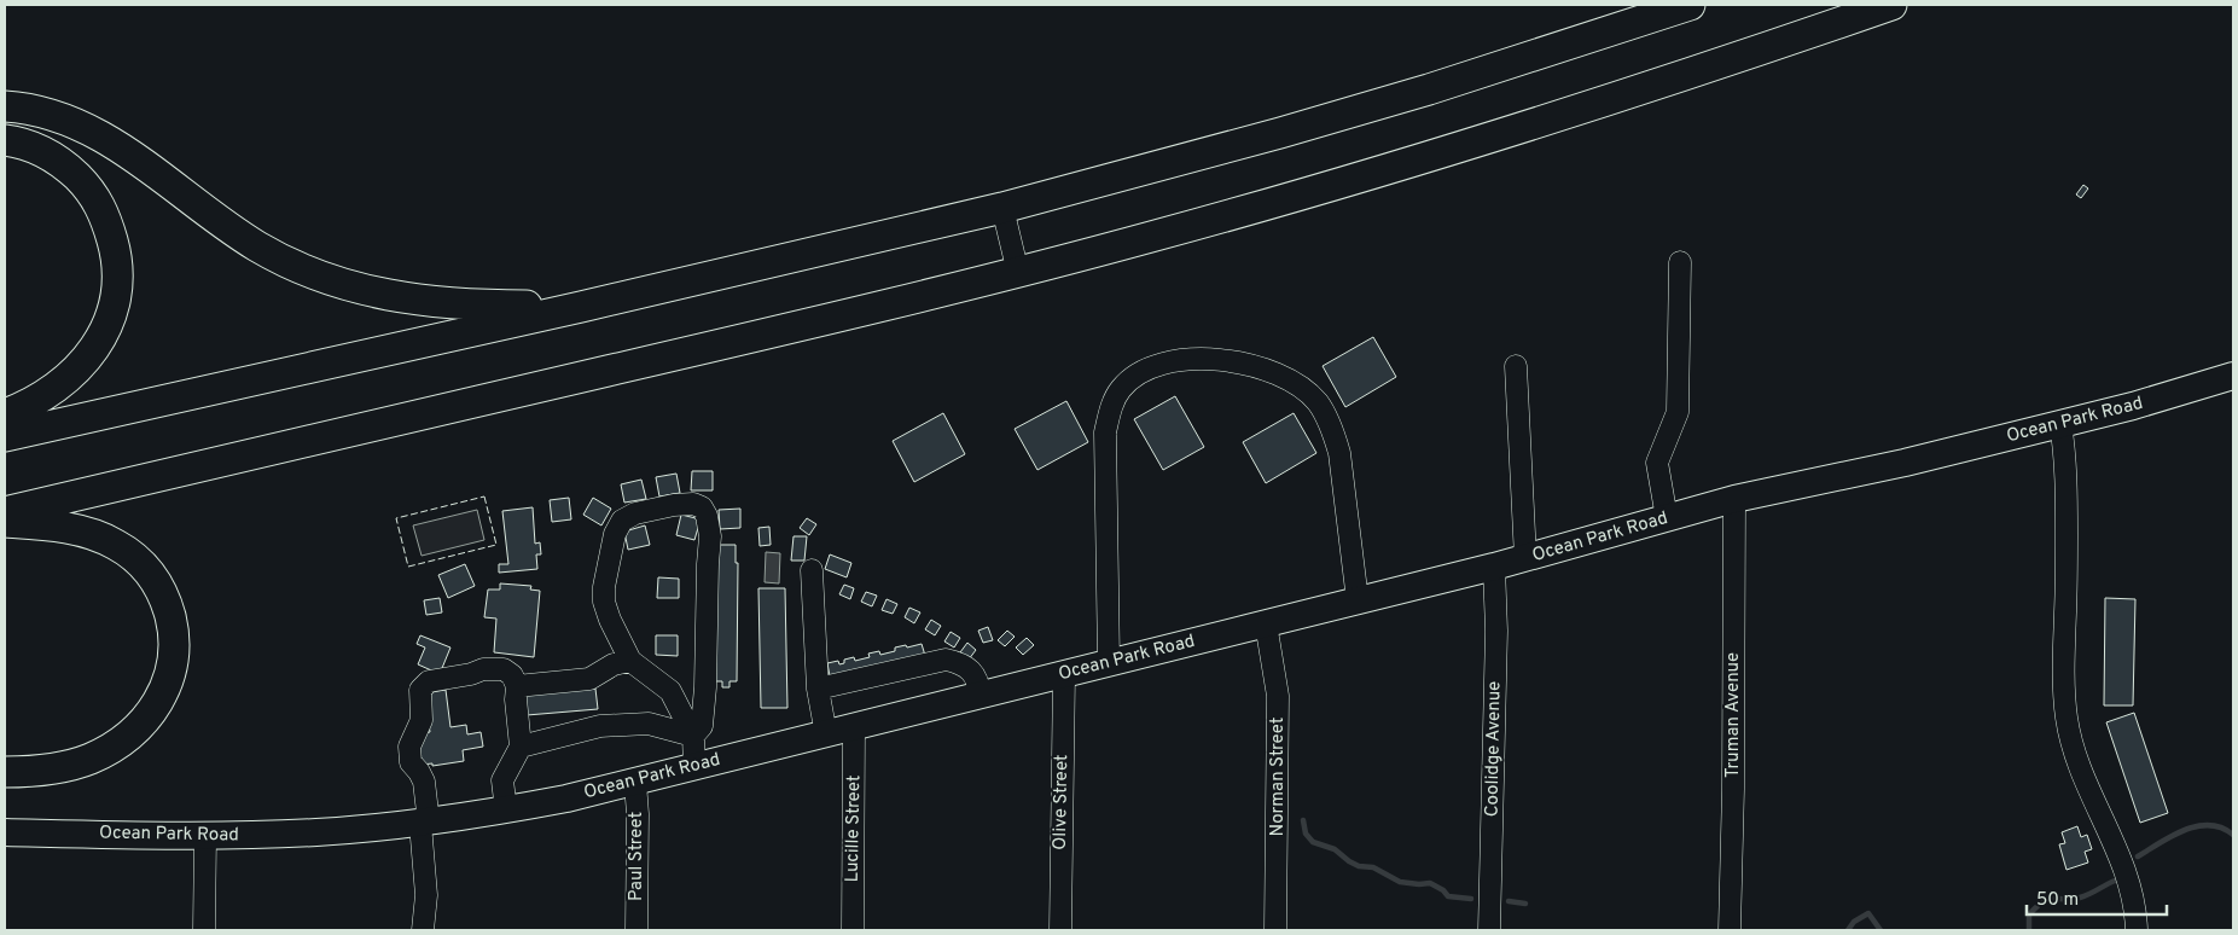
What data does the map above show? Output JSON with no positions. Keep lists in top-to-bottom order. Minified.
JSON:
{"streets":{"main road":["Ocean Park Road"],"street":["Truman Avenue","Coolidge Avenue","Norman Street","Olive Street","Lucille Street","Paul Street"]},"crossings":[["Ocean Park Road","Truman Avenue"],["Ocean Park Road","Coolidge Avenue"],["Ocean Park Road","Norman Street"],["Ocean Park Road","Olive Street"],["Ocean Park Road","Lucille Street"],["Ocean Park Road","Paul Street"]],"scale_bar":"50 m"}
